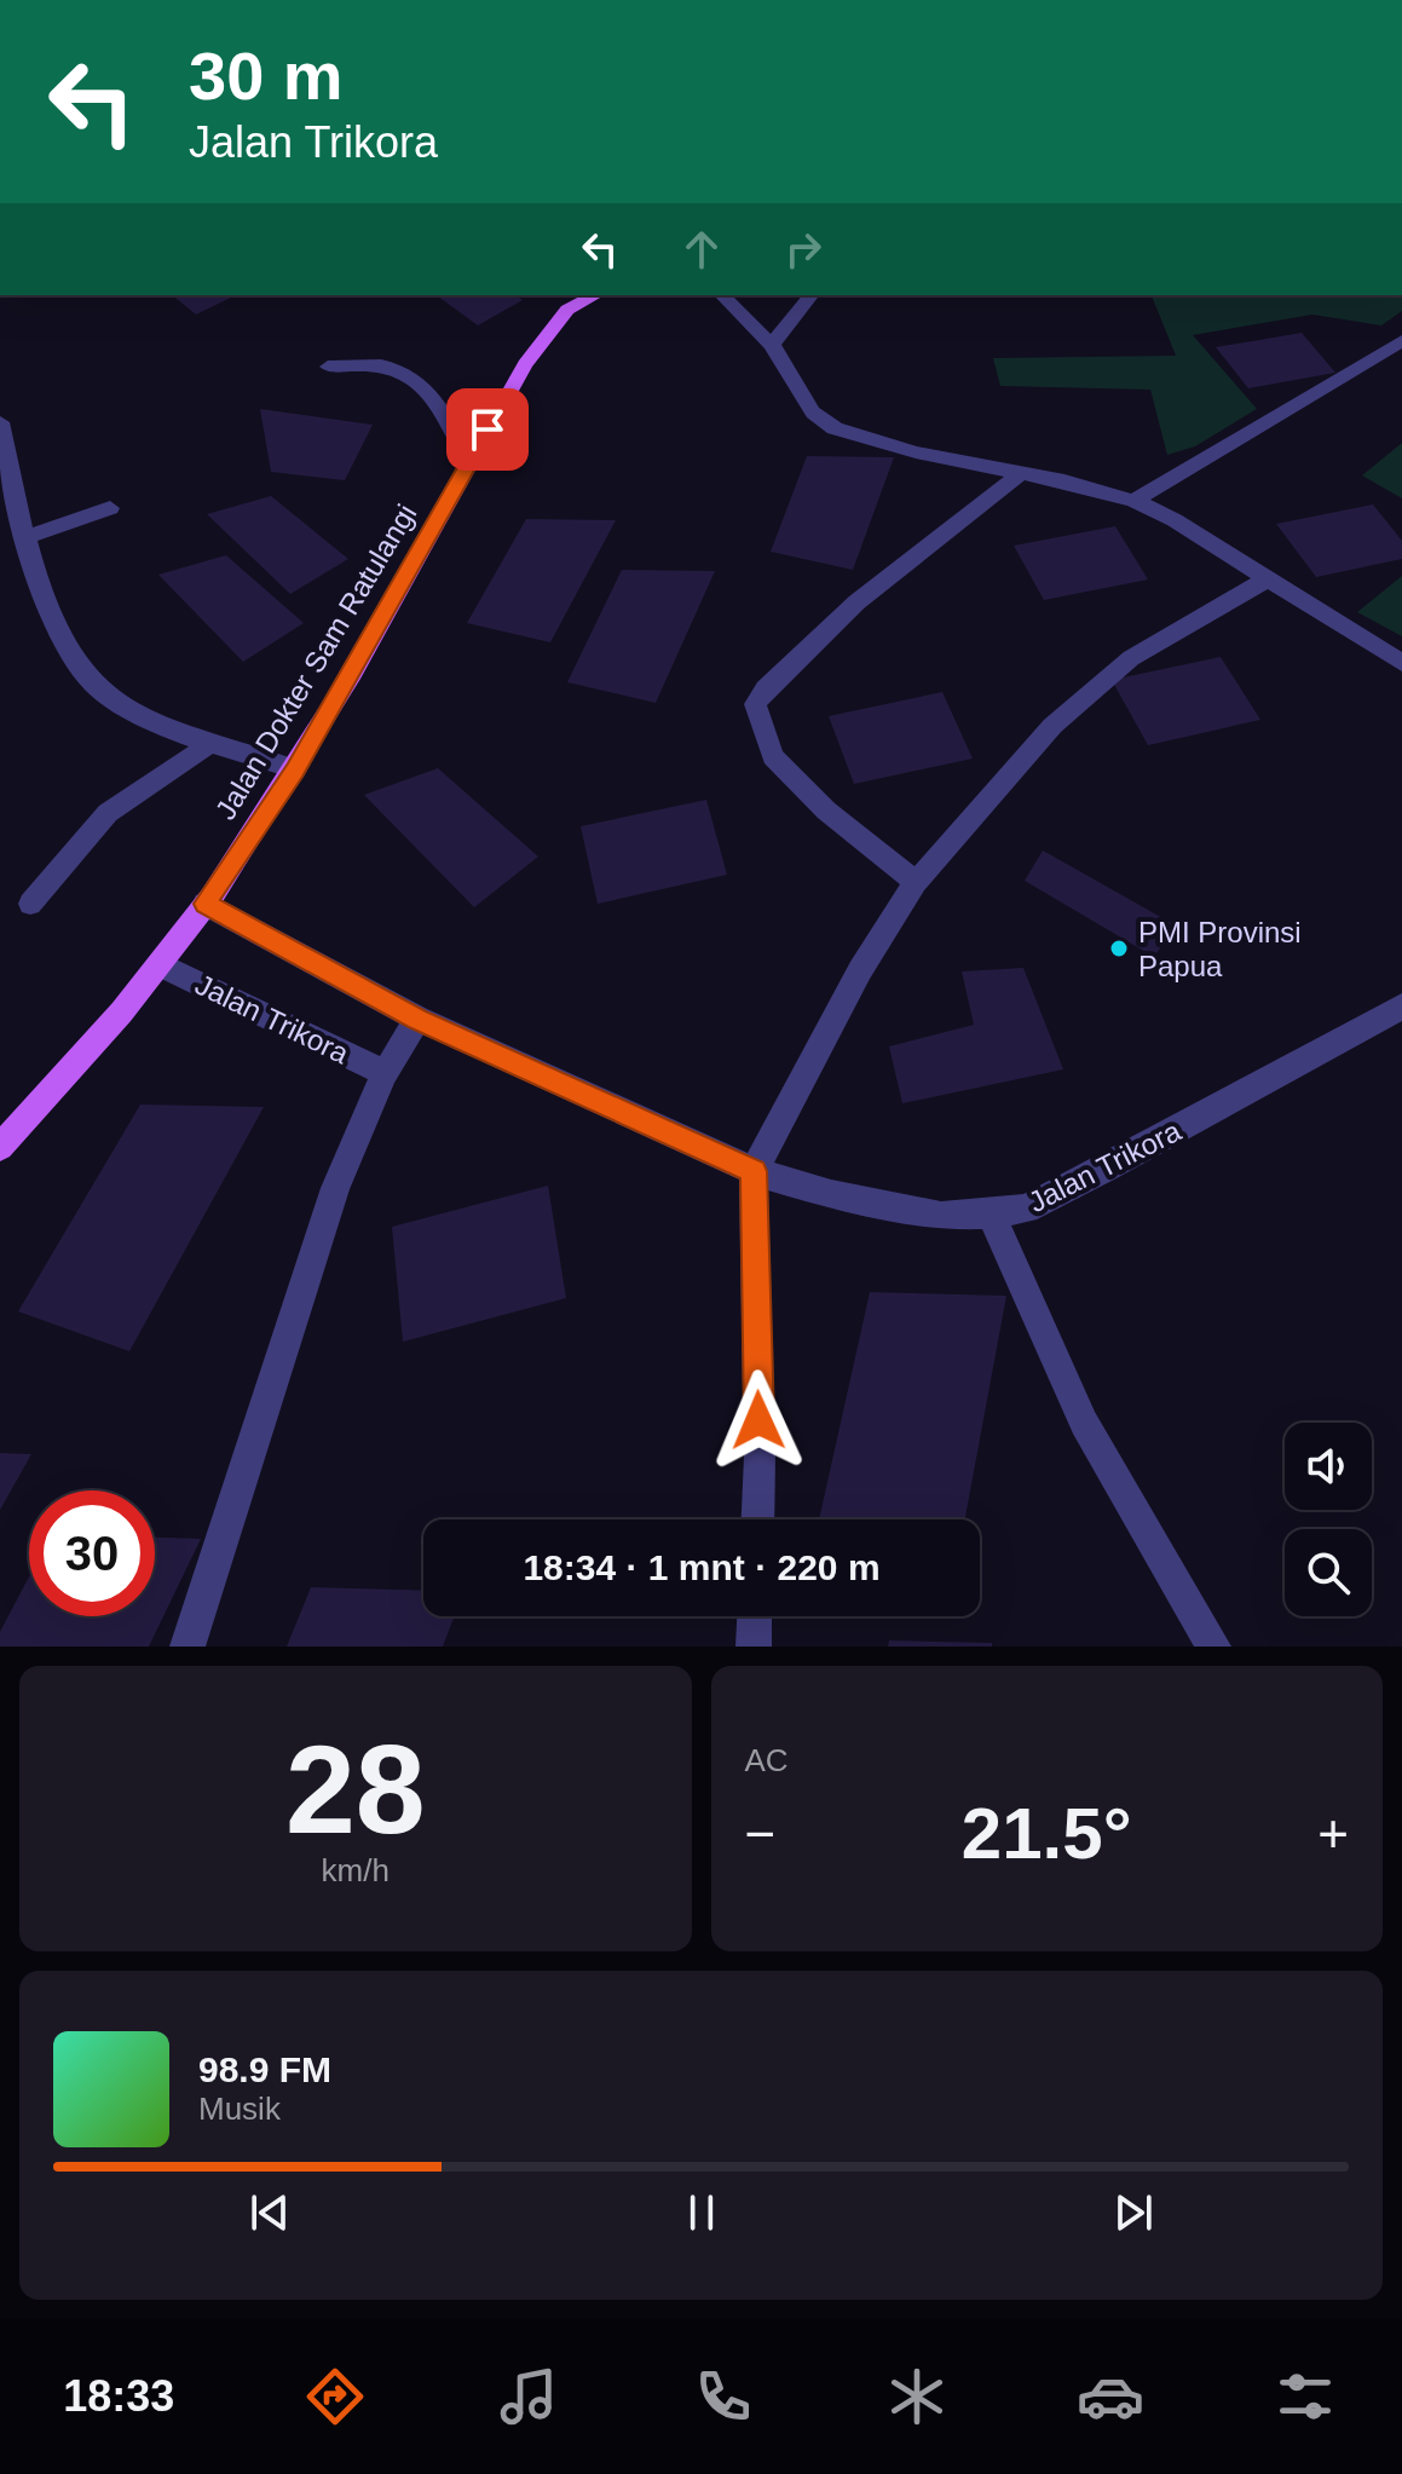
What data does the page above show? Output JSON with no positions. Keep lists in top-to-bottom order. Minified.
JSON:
{"streets":{"main road":["Jalan Dokter Sam Ratulangi"],"street":["Jalan Trikora"]},"crossings":[["Jalan Dokter Sam Ratulangi","Jalan Trikora"]],"places":["PMI Provinsi Papua"],"page":{"turn":["30 m","Jalan Trikora"],"limit":"30","trip":"18:34 · 1 mnt · 220 m","tile":[["28","km/h"],"AC"],"heat":["−","21.5°","+"],"song":["98.9 FM","Musik"],"tabs":"18:33"}}
